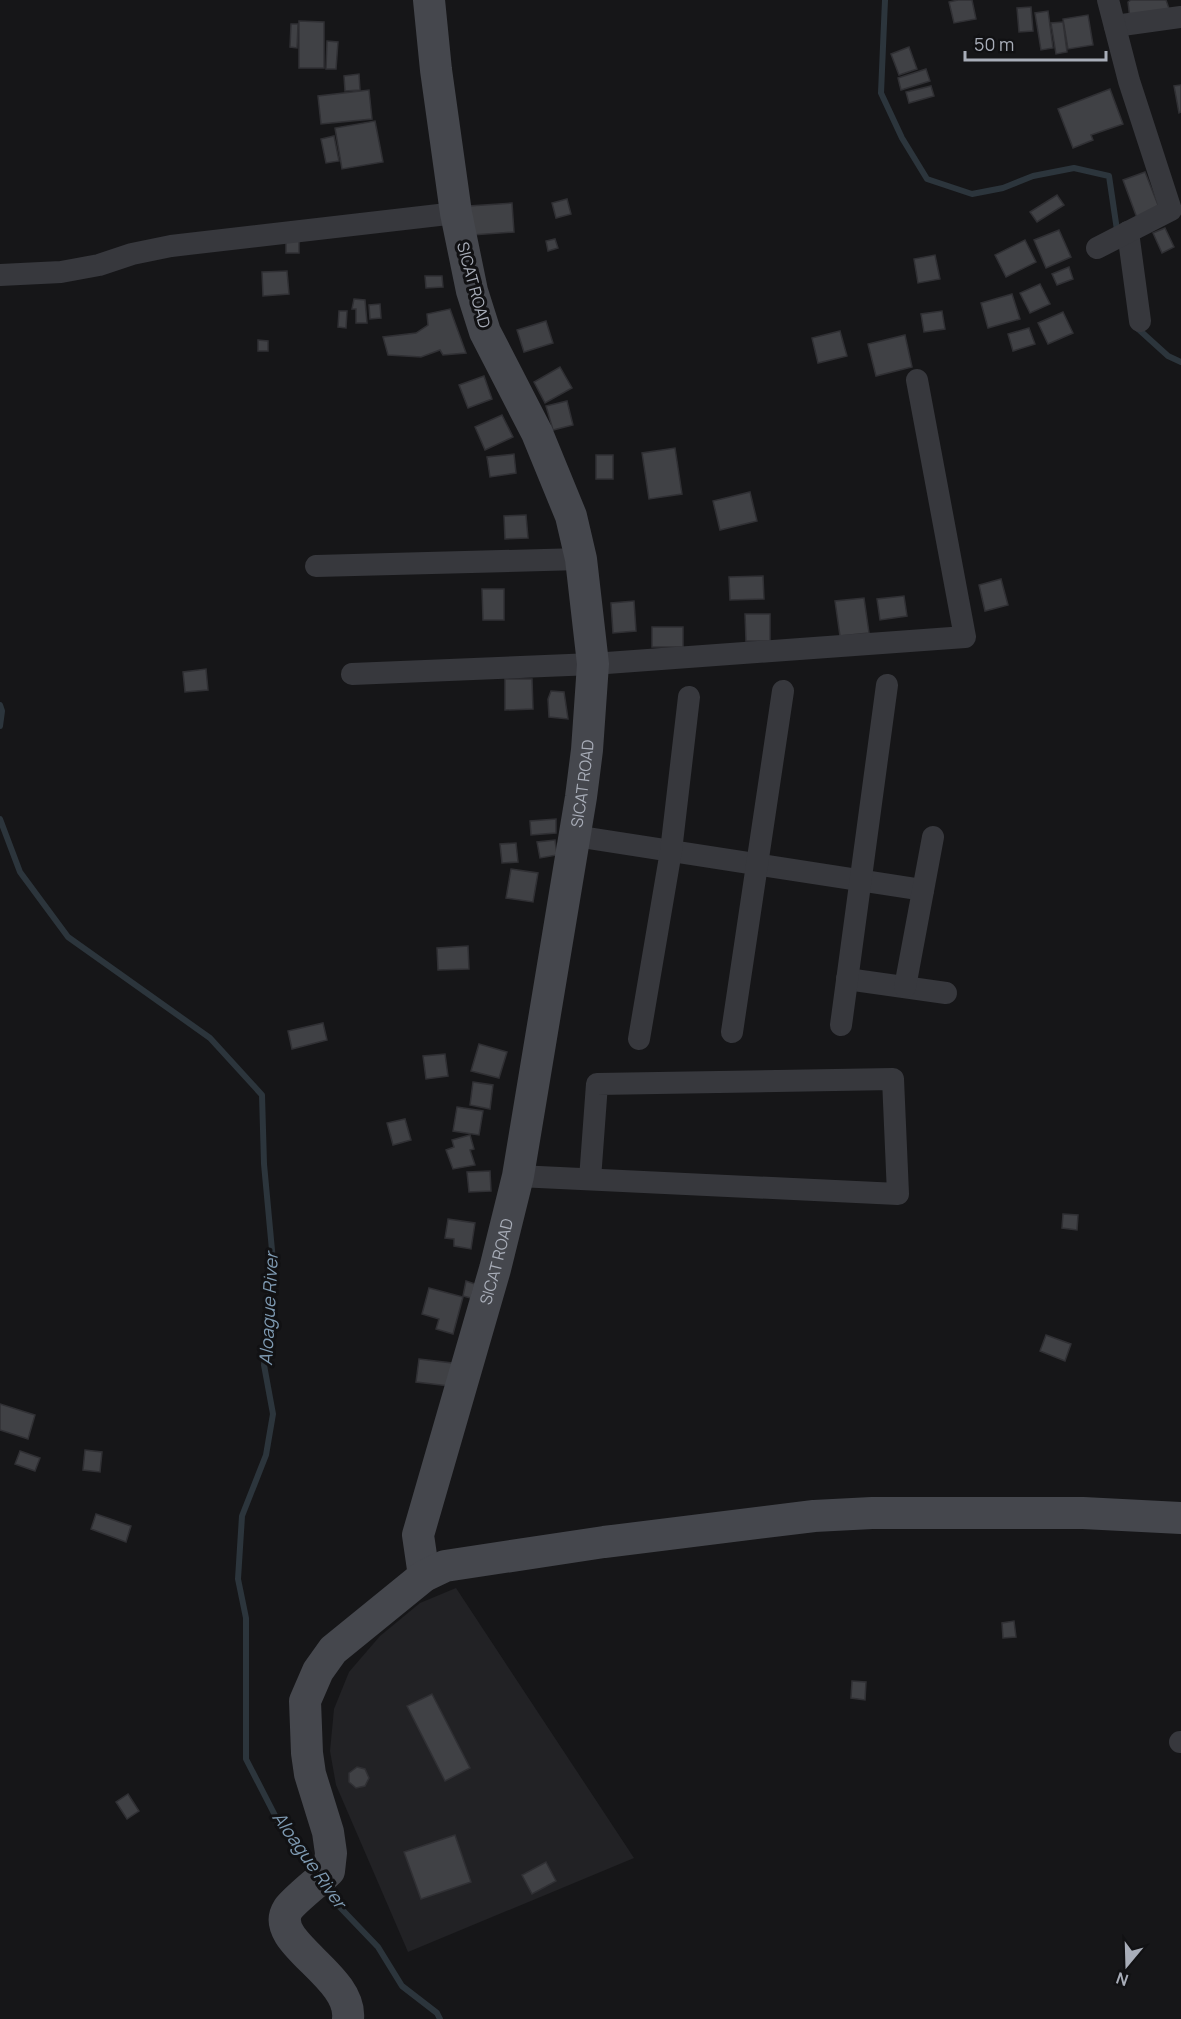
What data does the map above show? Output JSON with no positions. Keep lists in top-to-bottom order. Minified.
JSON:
{"streets":{"street":["SICAT ROAD"]},"water":["Aloague River"],"scale_bar":"50 m","north":"bottom"}
